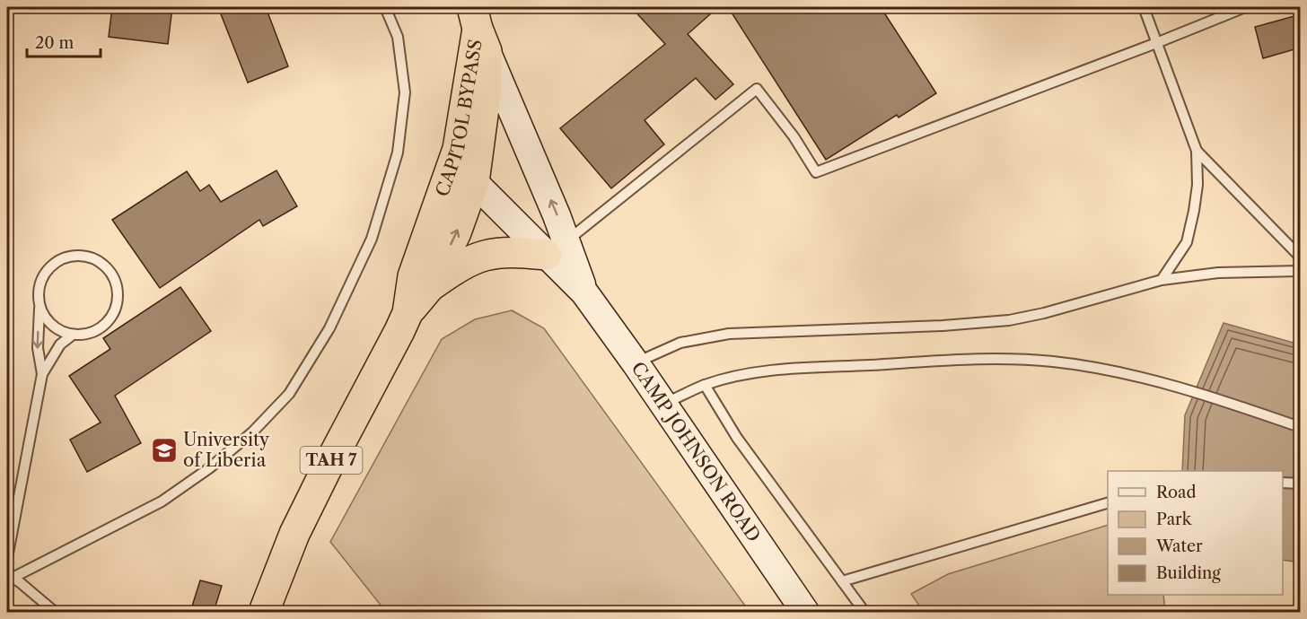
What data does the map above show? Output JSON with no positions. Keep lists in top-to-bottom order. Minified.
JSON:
{"streets":{"highway":["CAPITOL BYPASS","TAH 7"],"main road":["CAMP JOHNSON ROAD"]},"crossings":[["CAPITOL BYPASS","CAMP JOHNSON ROAD"]],"places":{"school or university":["University of Liberia"]},"legend":["Road","Park","Water","Building"],"scale_bar":"20 m"}
